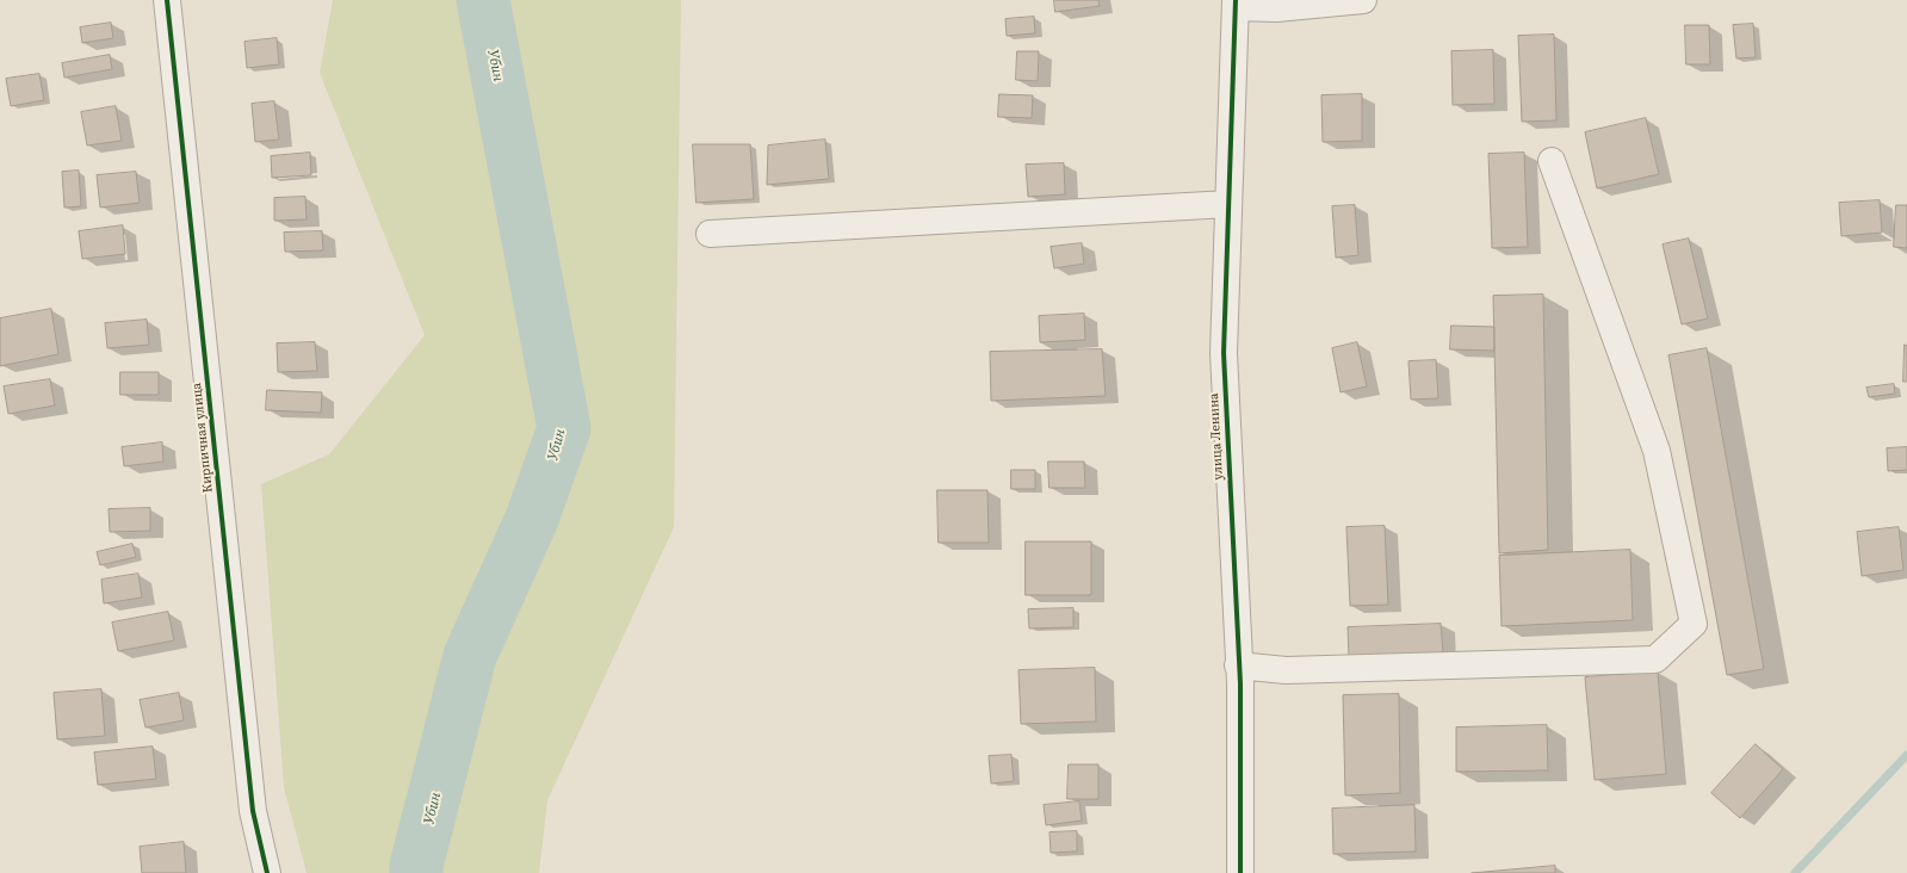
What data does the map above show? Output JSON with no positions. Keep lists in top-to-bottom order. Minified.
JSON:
{"streets":{"street":["улица Ленина","Кирпичная улица"]},"water":["Убин"]}
